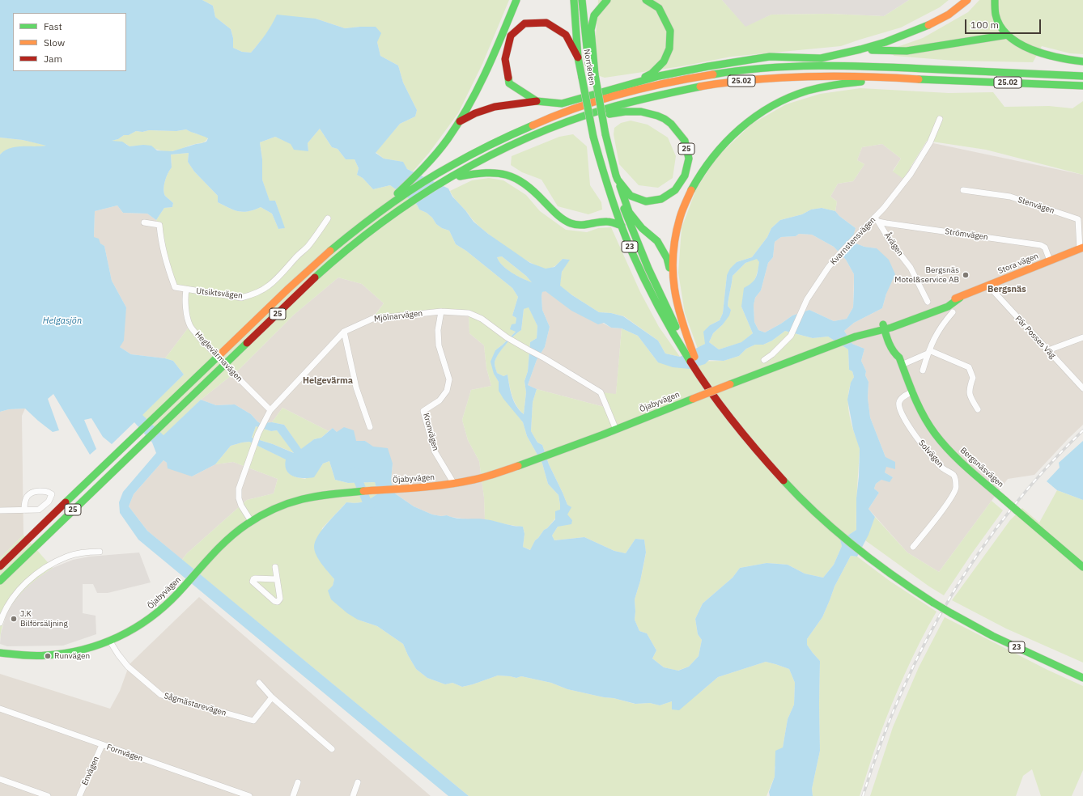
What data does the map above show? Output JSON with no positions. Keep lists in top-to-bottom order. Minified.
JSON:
{"streets":{"main road":["Norrleden","25.02","25","23","Stora vägen","Öjabyvägen","Bergsnäsvägen"],"street":["Stenvägen","Strömvägen","Kvarnstensvägen","Åvägen","Utsiktsvägen","Mjölnarvägen","Pär Posses Väg","Heglevärmavägen","Kronvägen","Solvägen","Sågmästarevägen","Fornvägen","Envägen"]},"crossings":[["Norrleden","23"],["25.02","25"],["25","23"],["Stenvägen","Stora vägen"],["Strömvägen","Kvarnstensvägen"],["Strömvägen","Åvägen"],["Strömvägen","Stora vägen"],["Kvarnstensvägen","Åvägen"],["Stora vägen","Pär Posses Väg"],["Stora vägen","Öjabyvägen"],["Stora vägen","Bergsnäsvägen"],["Utsiktsvägen","Heglevärmavägen"],["Mjölnarvägen","Heglevärmavägen"],["Mjölnarvägen","Öjabyvägen"],["Mjölnarvägen","Kronvägen"],["Öjabyvägen","Kronvägen"],["Öjabyvägen","Bergsnäsvägen"],["Öjabyvägen","Sågmästarevägen"],["Solvägen","Bergsnäsvägen"],["Fornvägen","Envägen"]],"districts":["Bergsnäs","Helgevärma"],"water":["Helgasjön"],"places":["Bergsnäs Motel&service AB","J.K Bilförsäljning","Runvägen"],"legend":["Fast","Slow","Jam"],"scale_bar":"100 m"}
